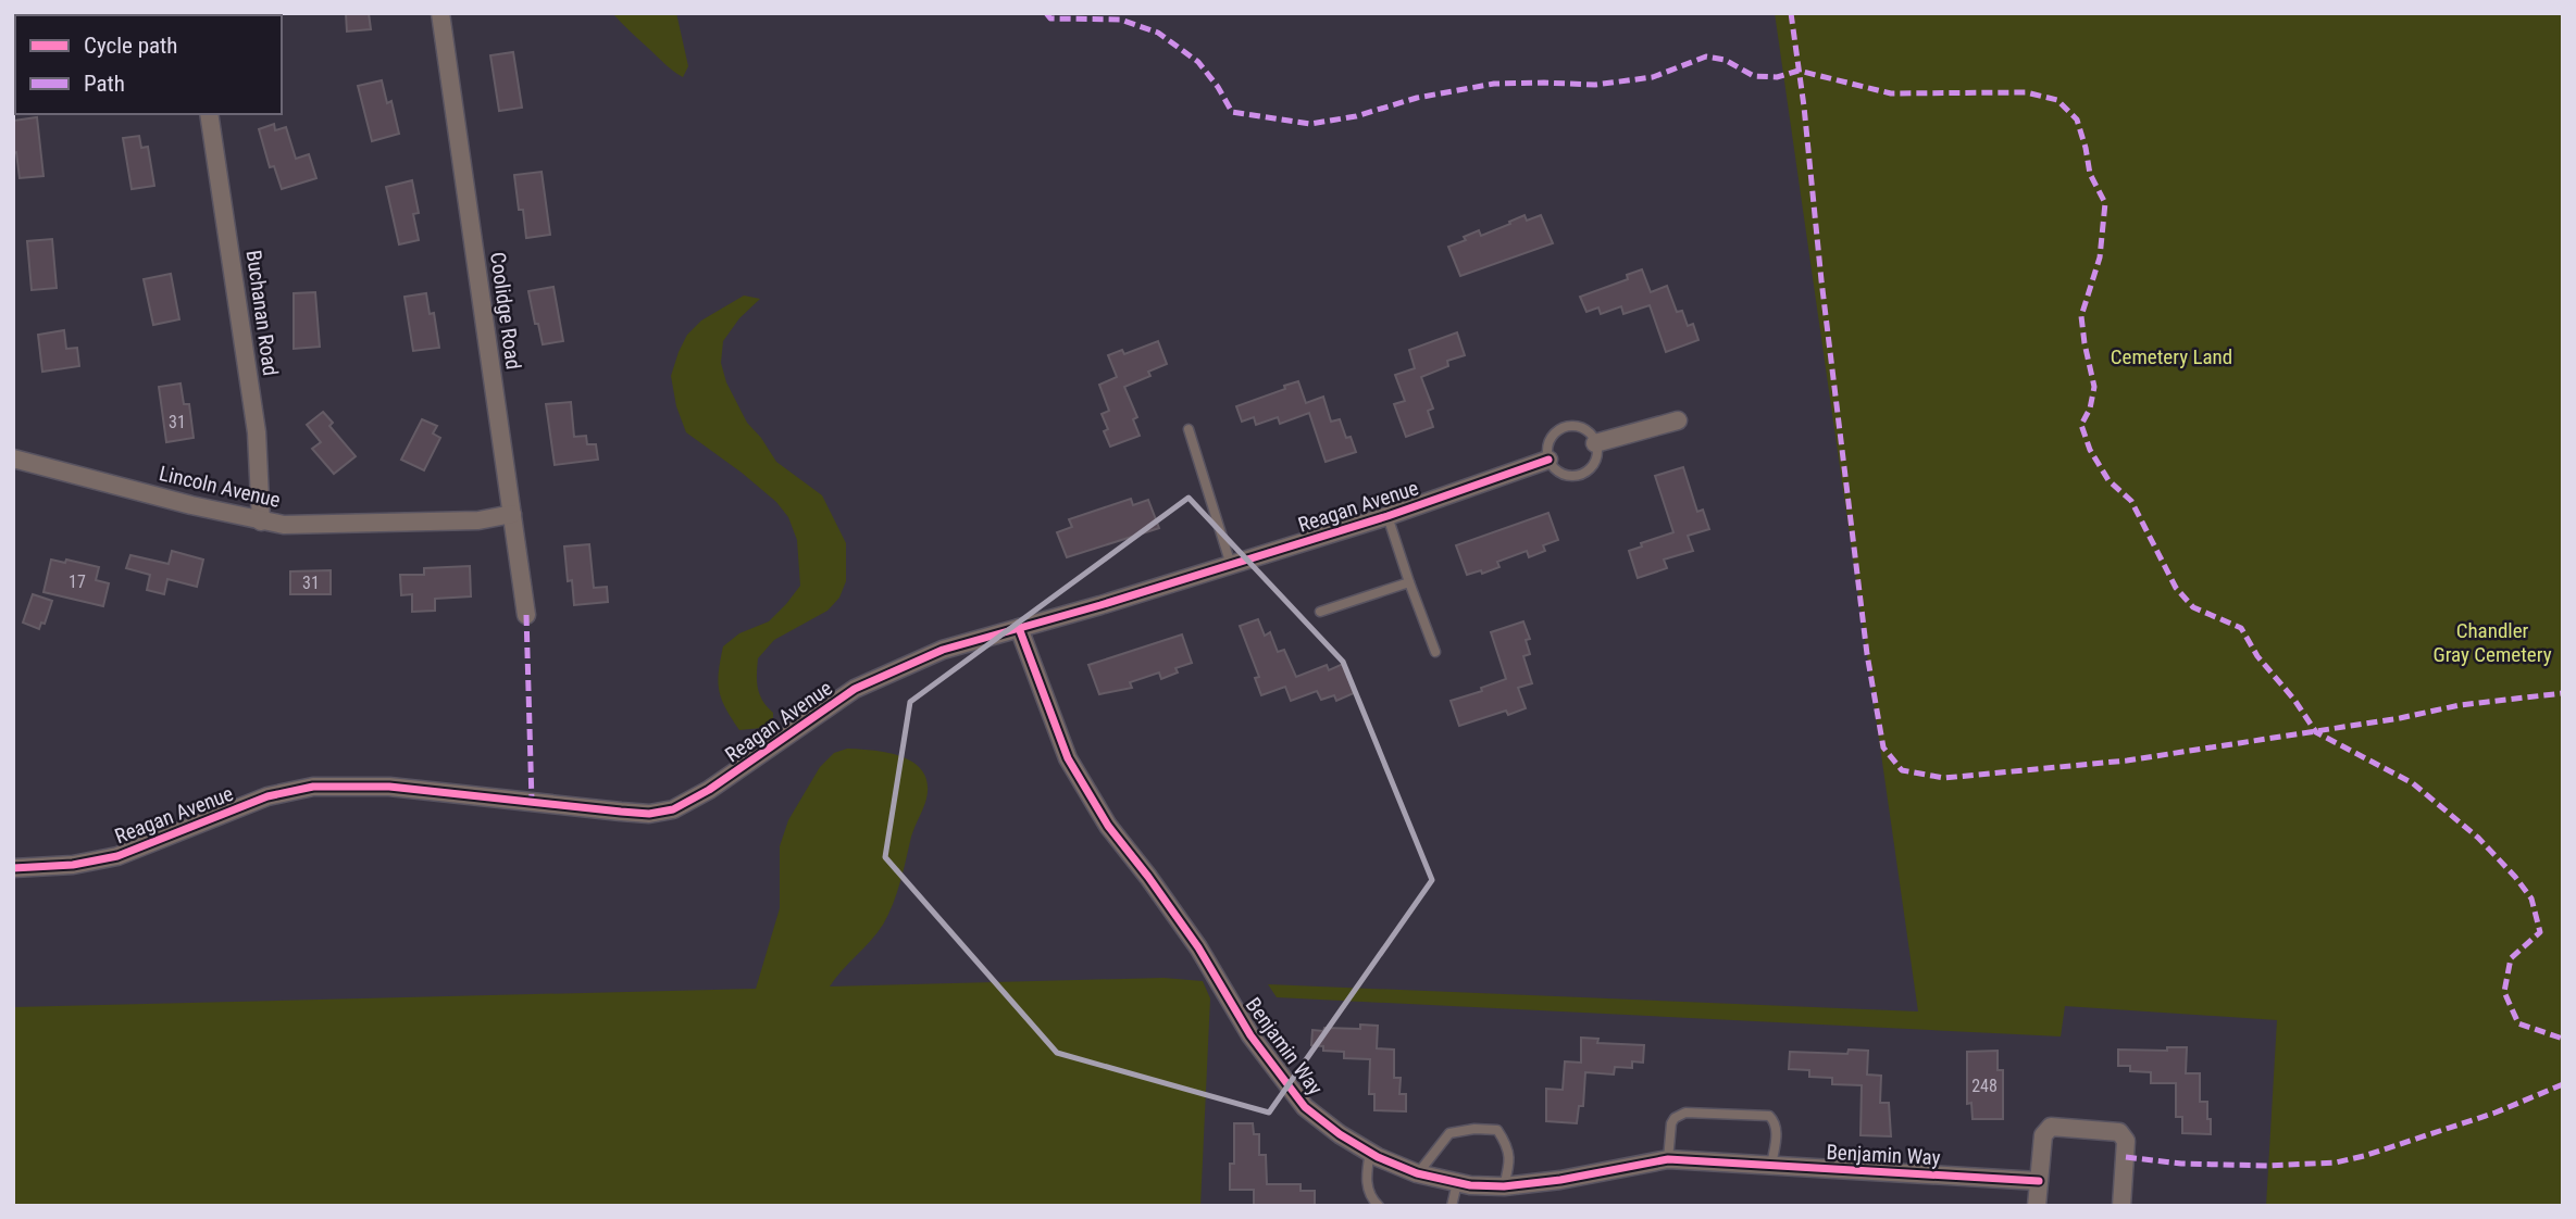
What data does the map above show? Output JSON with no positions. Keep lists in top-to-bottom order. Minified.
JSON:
{"streets":{"street":["Coolidge Road","Buchanan Road","Lincoln Avenue","Reagan Avenue","Benjamin Way"]},"crossings":[["Coolidge Road","Lincoln Avenue"],["Buchanan Road","Lincoln Avenue"],["Reagan Avenue","Benjamin Way"]],"parks":["Cemetery Land","Chandler Gray Cemetery"],"house_numbers":["31","17","31","248"],"legend":["Cycle path","Path"]}
